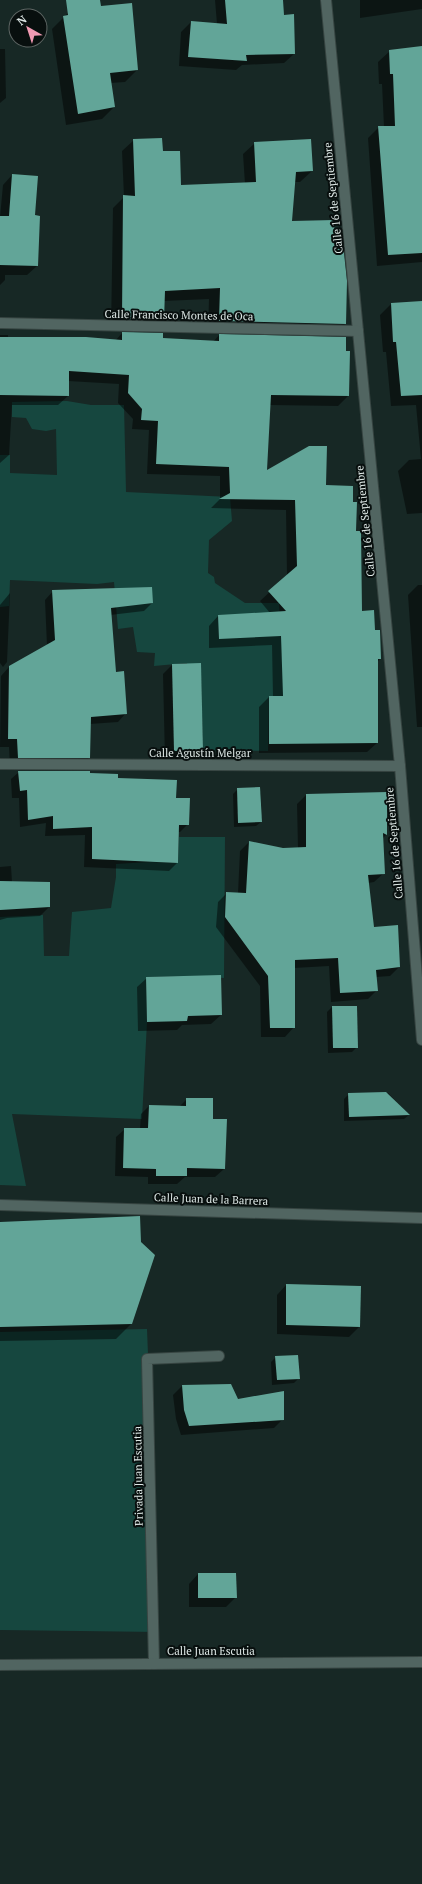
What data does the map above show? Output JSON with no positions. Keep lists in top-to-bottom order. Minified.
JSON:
{"streets":{"street":["Calle 16 de Septiembre","Calle Francisco Montes de Oca","Calle Agustín Melgar","Calle Juan de la Barrera","Privada Juan Escutia","Calle Juan Escutia"]},"crossings":[["Calle 16 de Septiembre","Calle Francisco Montes de Oca"],["Calle 16 de Septiembre","Calle Agustín Melgar"],["Privada Juan Escutia","Calle Juan Escutia"]],"north":"top left"}
